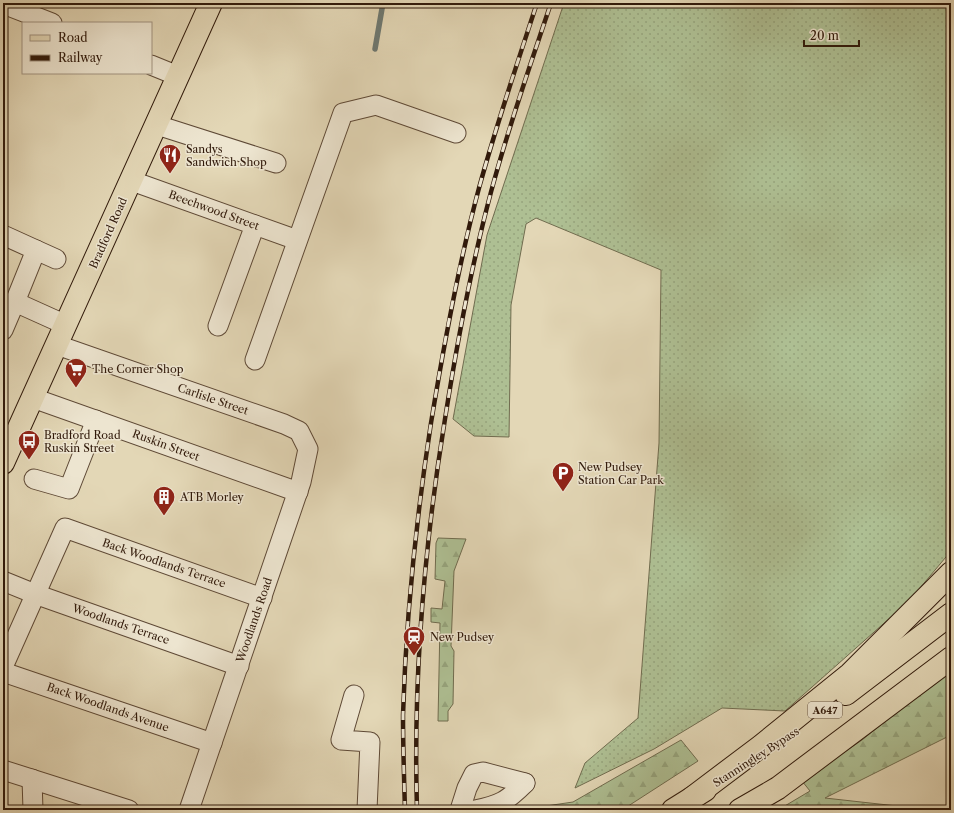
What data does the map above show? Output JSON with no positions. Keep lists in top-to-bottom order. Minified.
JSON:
{"streets":{"main road":["Bradford Road","A647","Stanningley Bypass"],"street":["Beechwood Street","Carlisle Street","Ruskin Street","Back Woodlands Terrace","Woodlands Road","Woodlands Terrace","Back Woodlands Avenue"]},"crossings":[["Beechwood Street","Bradford Road"],["Bradford Road","Carlisle Street"],["Bradford Road","Ruskin Street"],["Carlisle Street","Woodlands Road"],["Ruskin Street","Woodlands Road"],["Back Woodlands Terrace","Woodlands Road"],["Back Woodlands Terrace","Woodlands Terrace"],["Woodlands Road","Woodlands Terrace"],["Woodlands Road","Back Woodlands Avenue"]],"places":{"restaurant":["Sandys Sandwich Shop"],"supermarket":["The Corner Shop"],"bus stop":["Bradford Road Ruskin Street"],"parking":["New Pudsey Station Car Park"],"building":["ATB Morley"],"station":["New Pudsey"]},"legend":["Road","Railway"],"scale_bar":"20 m"}
